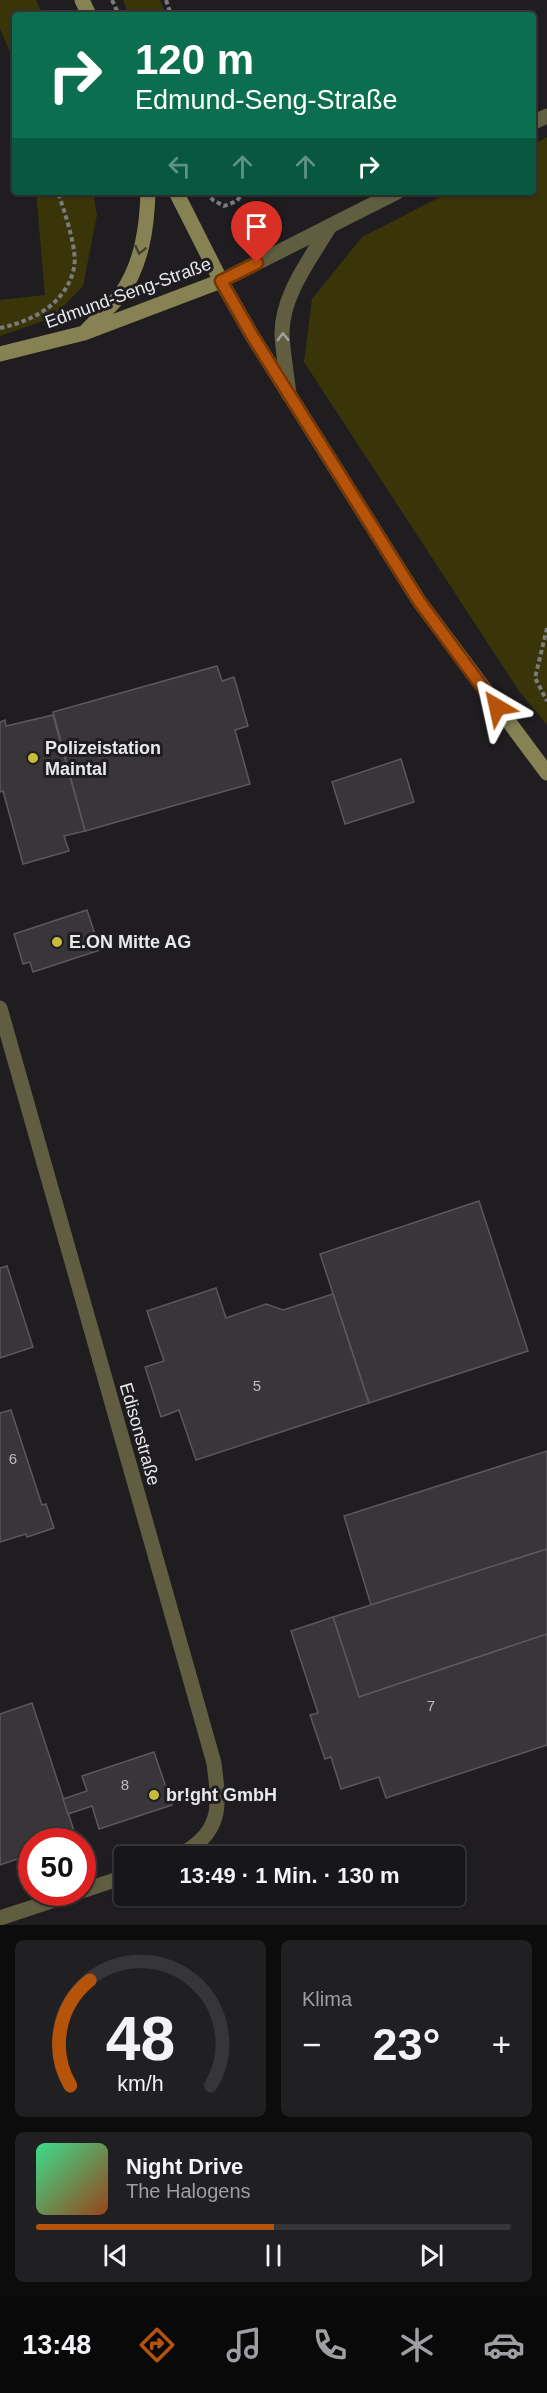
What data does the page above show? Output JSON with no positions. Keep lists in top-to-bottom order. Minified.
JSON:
{"streets":{"main road":["Edmund-Seng-Straße"],"street":["Edisonstraße"]},"places":["Polizeistation Maintal","E.ON Mitte AG","br!ght GmbH"],"house_numbers":["5","6","7","8"],"page":{"turn":["120 m","Edmund-Seng-Straße"],"limit":"50","trip":"13:49 · 1 Min. · 130 m","tile":"Klima","heat":["−","23°","+"],"song":["Night Drive","The Halogens"],"tabs":"13:48","gauge":["48","km/h"]}}
